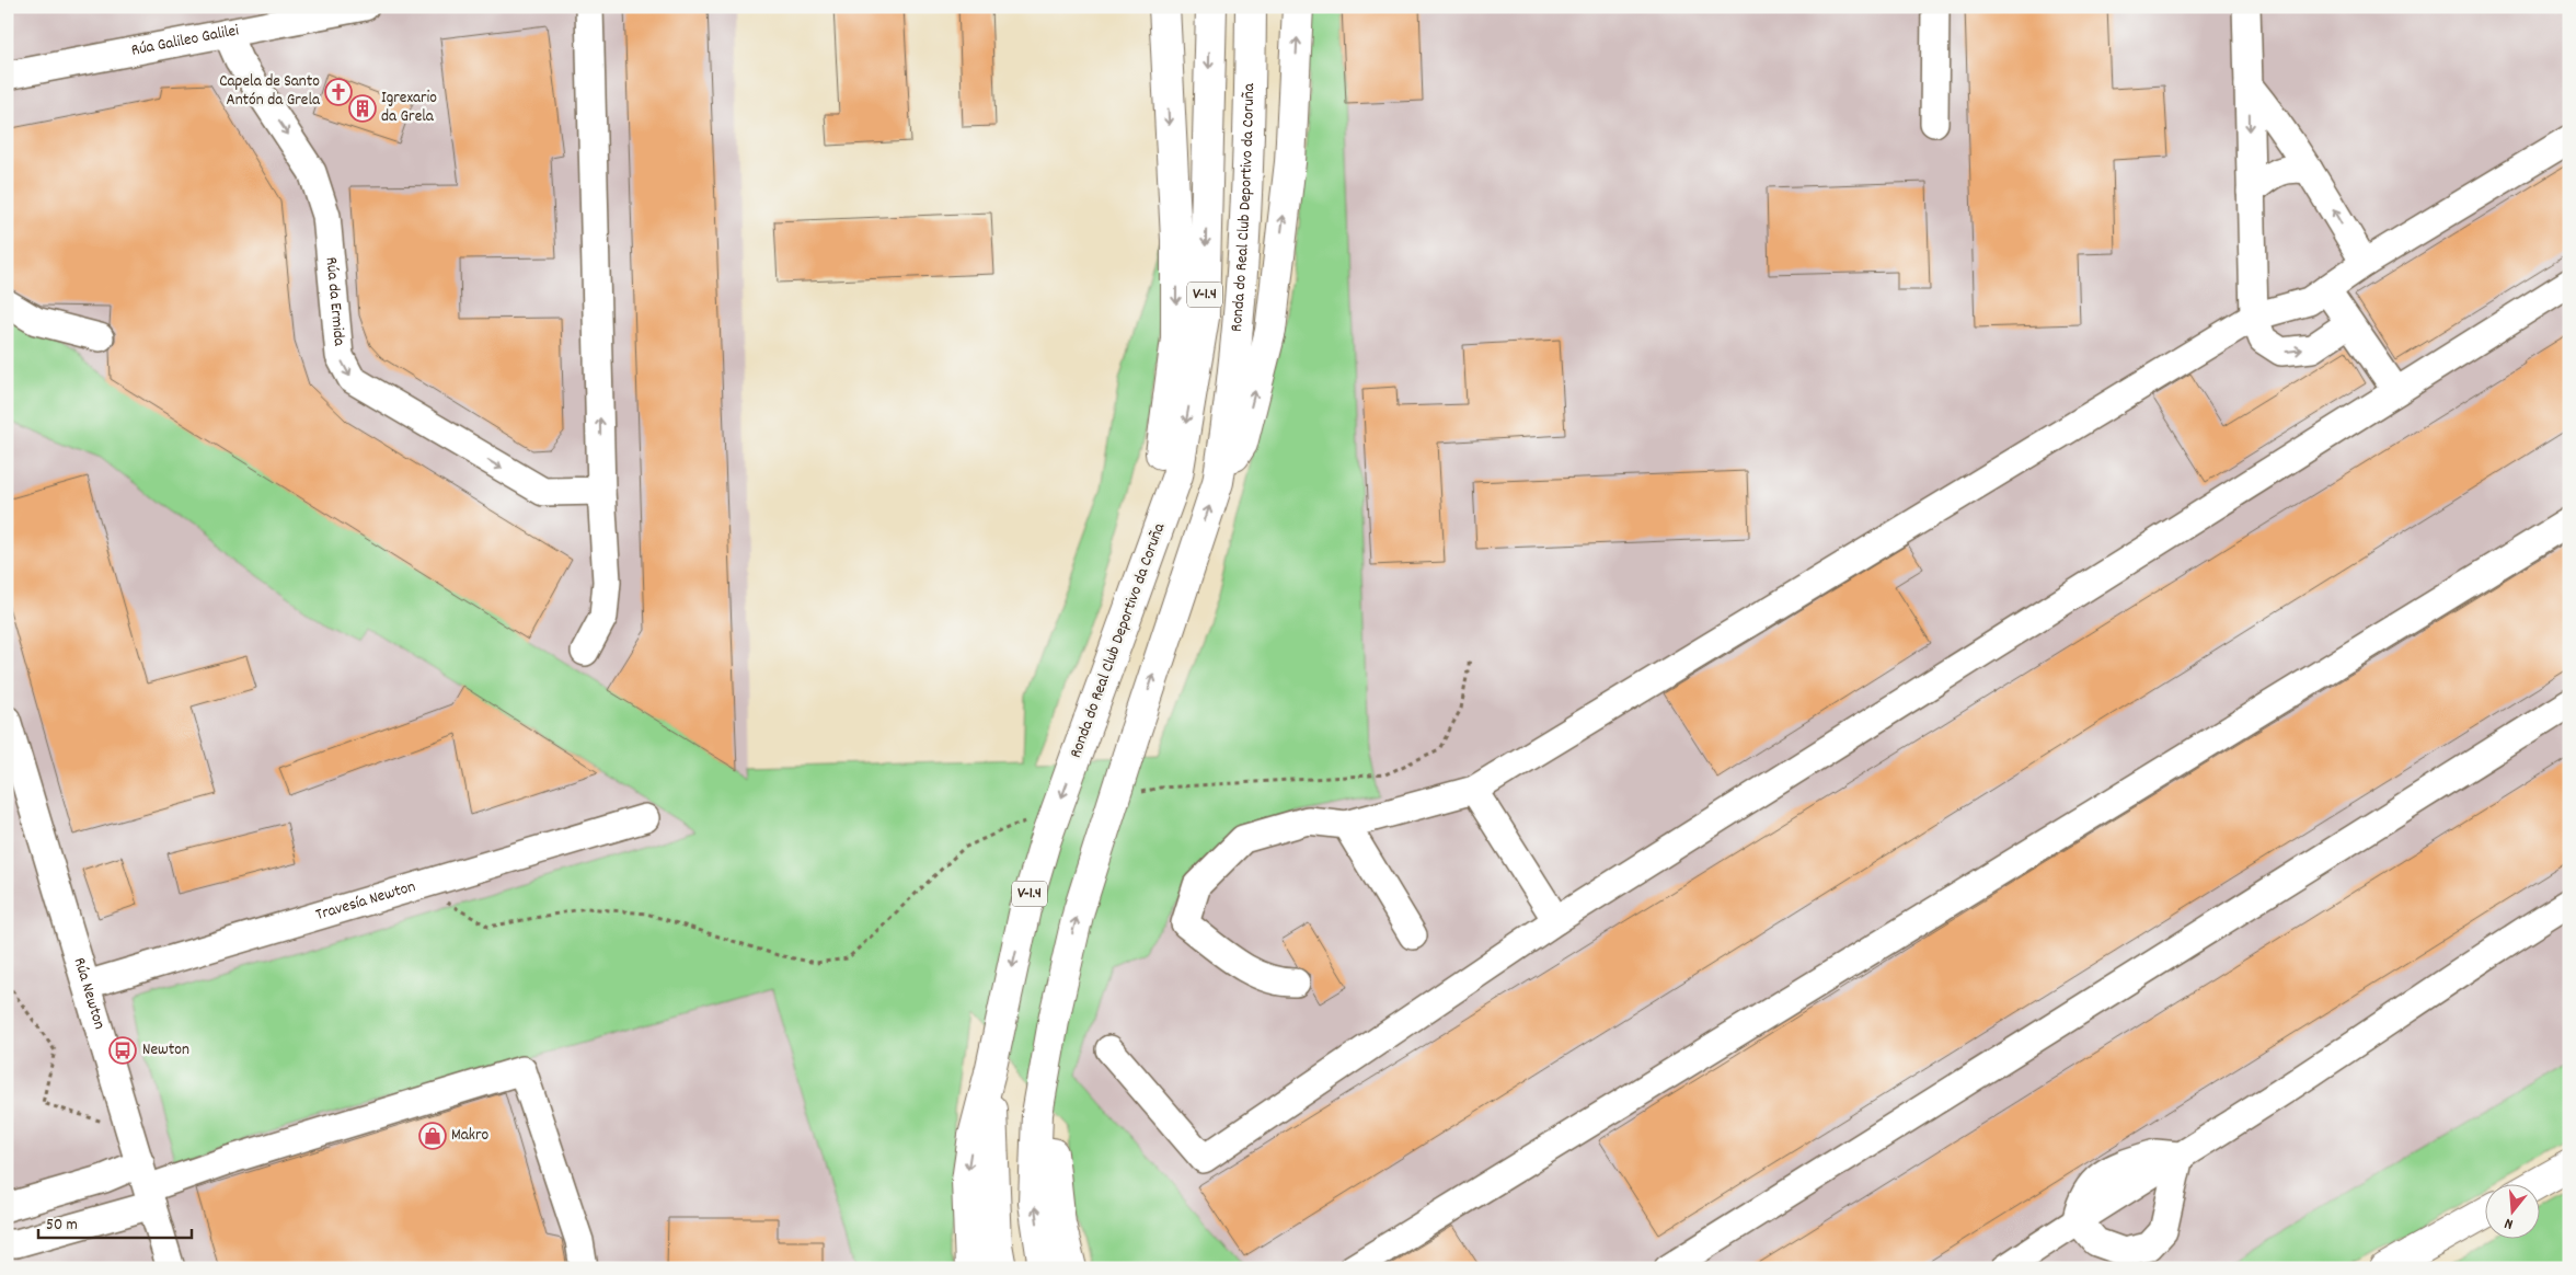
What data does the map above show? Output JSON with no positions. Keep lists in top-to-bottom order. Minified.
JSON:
{"streets":{"main road":["Ronda do Real Club Deportivo da Coruña","V-1.4"],"street":["Rúa Galileo Galilei","Rúa da Ermida","Travesía Newton","Rúa Newton"]},"crossings":[["Rúa Galileo Galilei","Rúa da Ermida"],["Travesía Newton","Rúa Newton"]],"one_way":["Rúa da Ermida"],"places":{"church":["Capela de Santo Antón da Grela"],"building":["Igrexario da Grela"],"bus stop":["Newton"],"shop":["Makro"]},"scale_bar":"50 m","north":"bottom"}
